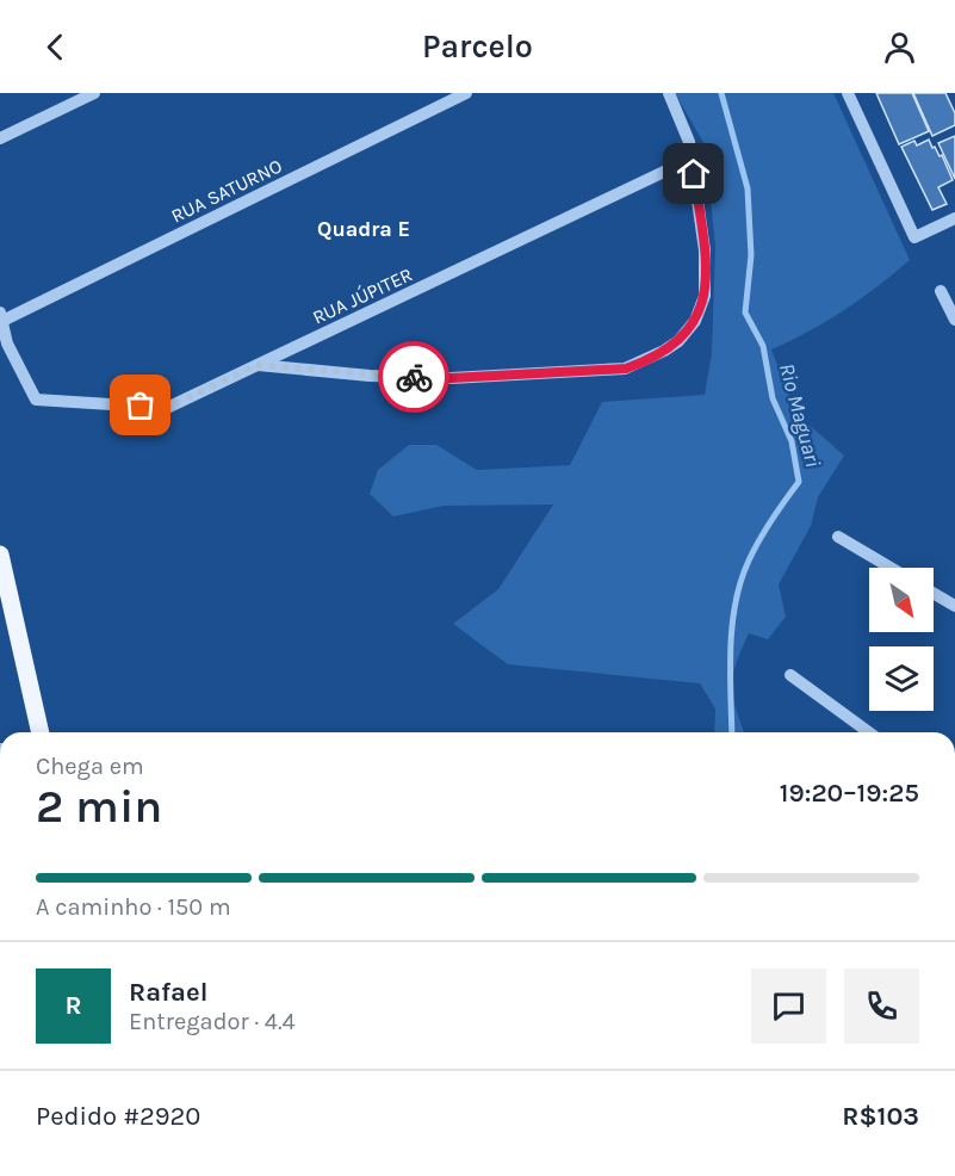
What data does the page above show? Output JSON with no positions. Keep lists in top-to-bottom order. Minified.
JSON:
{"streets":{"street":["RUA SATURNO","RUA JÚPITER"]},"crossings":[["RUA SATURNO","RUA JÚPITER"]],"districts":["Quadra E"],"water":["Rio Maguari"],"north":"bottom right","page":{"header":"Parcelo","heading":["2 min","Chega em","19:20–19:25"],"panel":["Rafael","Entregador · 4.4","Pedido #2920","R$103"],"bar":"A caminho · 150 m","round":"R"}}
